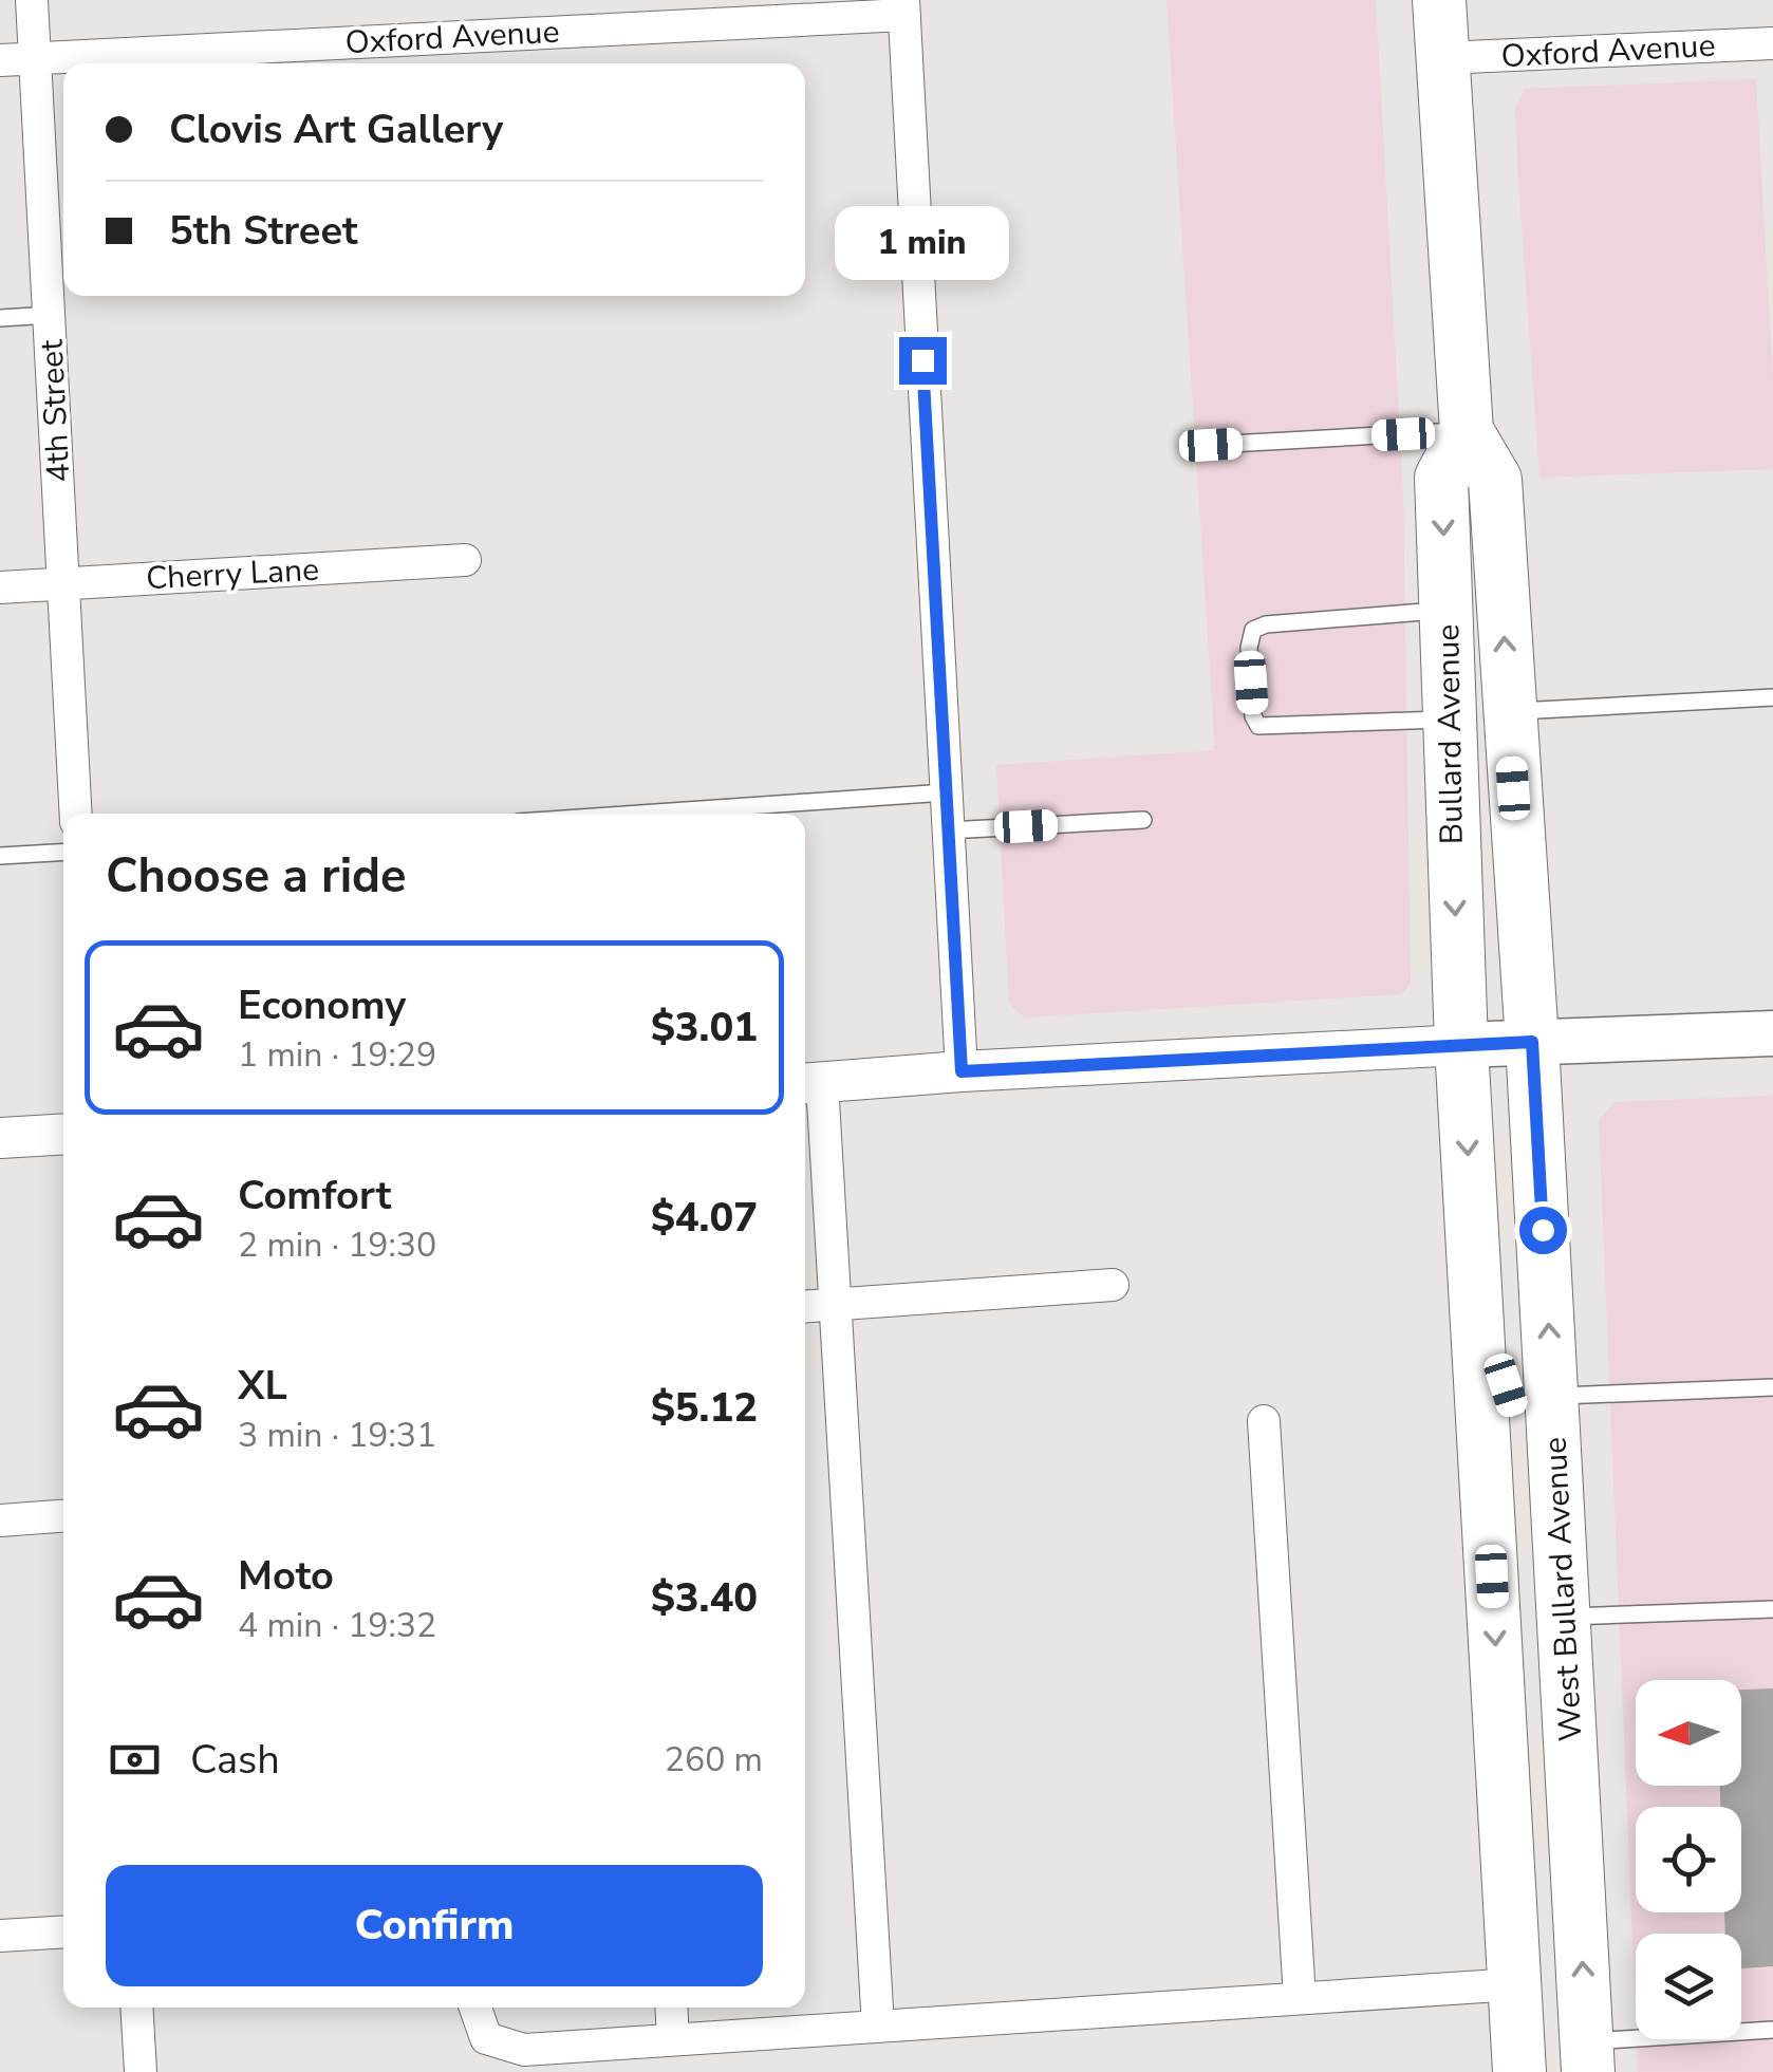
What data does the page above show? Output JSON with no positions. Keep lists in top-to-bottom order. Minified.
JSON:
{"streets":{"main road":["Bullard Avenue","West Bullard Avenue"],"street":["Oxford Avenue","4th Street","Cherry Lane"]},"crossings":[["Oxford Avenue","4th Street"],["Oxford Avenue","Bullard Avenue"],["4th Street","Cherry Lane"],["Bullard Avenue","West Bullard Avenue"]],"north":"left","page":{"banner":["Clovis Art Gallery","5th Street"],"bubble":"1 min","heading":"Choose a ride","list":[{"name":"Economy","note":"1 min · 19:29","value":"$3.01"},{"name":"Comfort","note":"2 min · 19:30","value":"$4.07"},{"name":"XL","note":"3 min · 19:31","value":"$5.12"},{"name":"Moto","note":"4 min · 19:32","value":"$3.40"}],"pay":["Cash","260 m"],"buttons":"Confirm"}}
